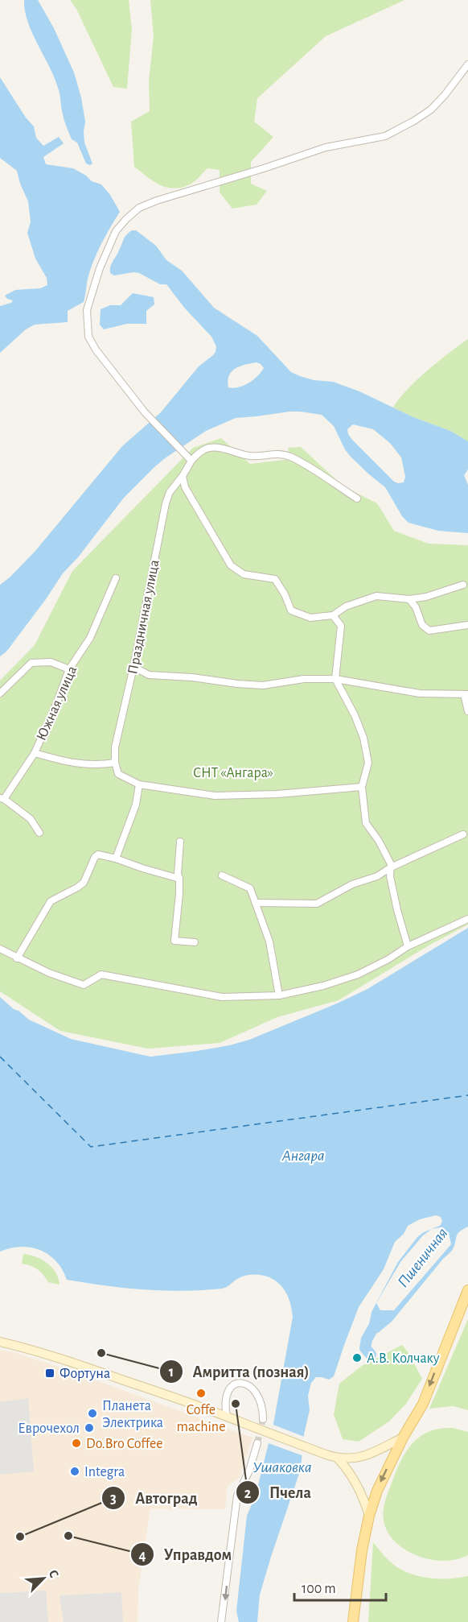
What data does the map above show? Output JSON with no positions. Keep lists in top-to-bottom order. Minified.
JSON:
{"streets":{"street":["Праздничная улица","Южная улица"]},"water":["Ангара","Пшеничная","Ушаковка"],"parks":["СНТ «Ангара»"],"places":{"other":["Амритта (позная)","А.В. Колчаку","Coffe machine","Пчела","Планета Электрика","Еврочехол","Do.Bro Coffee","Integra","Управдом","Автоград"],"transit":["Фортуна"]},"scale_bar":"100 m","north":"top right"}
